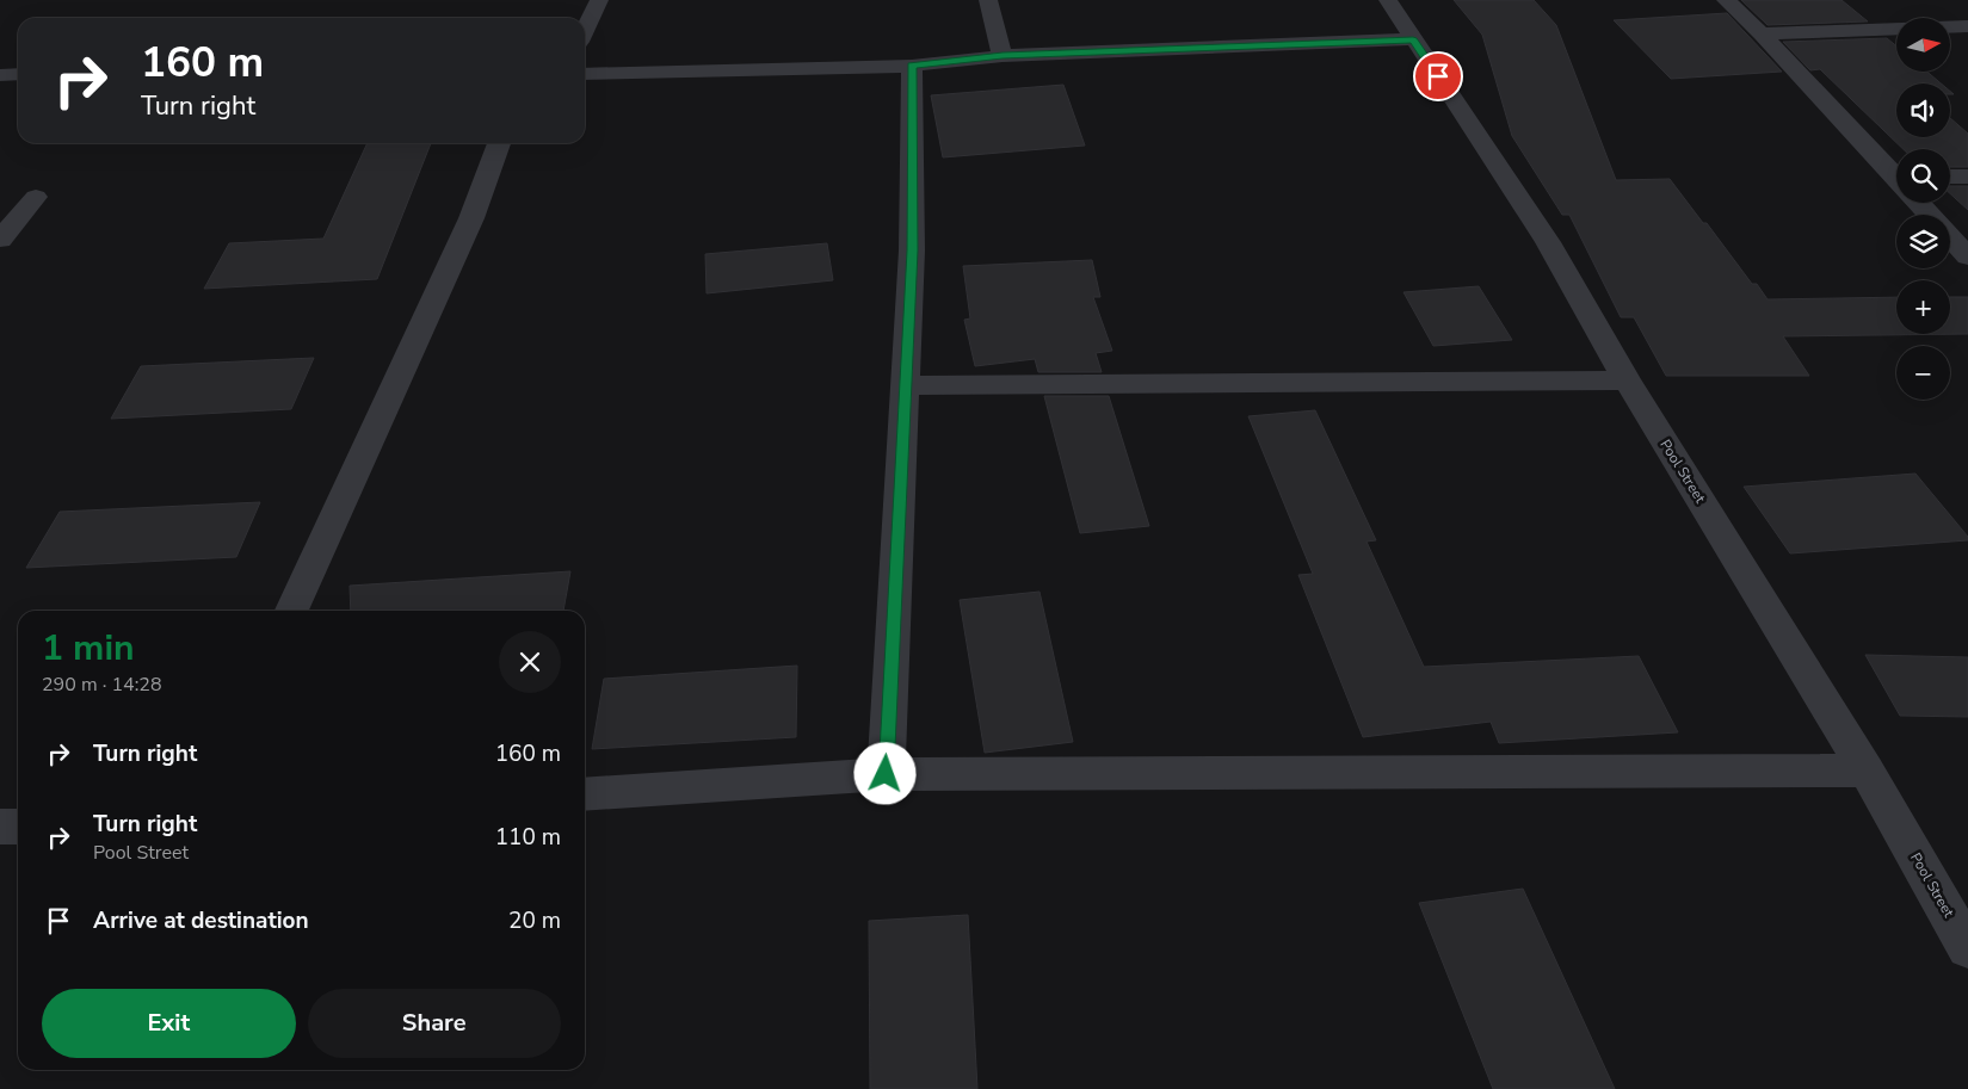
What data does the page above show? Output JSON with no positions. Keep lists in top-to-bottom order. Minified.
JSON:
{"streets":{"street":["Pool Street"]},"north":"right","page":{"map_buttons":["+","−"],"turn":["160 m","Turn right"],"heading":["1 min","290 m · 14:28"],"list":[{"name":"Turn right","value":"160 m"},{"name":"Turn right","note":"Pool Street","value":"110 m"},{"name":"Arrive at destination","value":"20 m"}],"buttons":["Exit","Share"]}}
